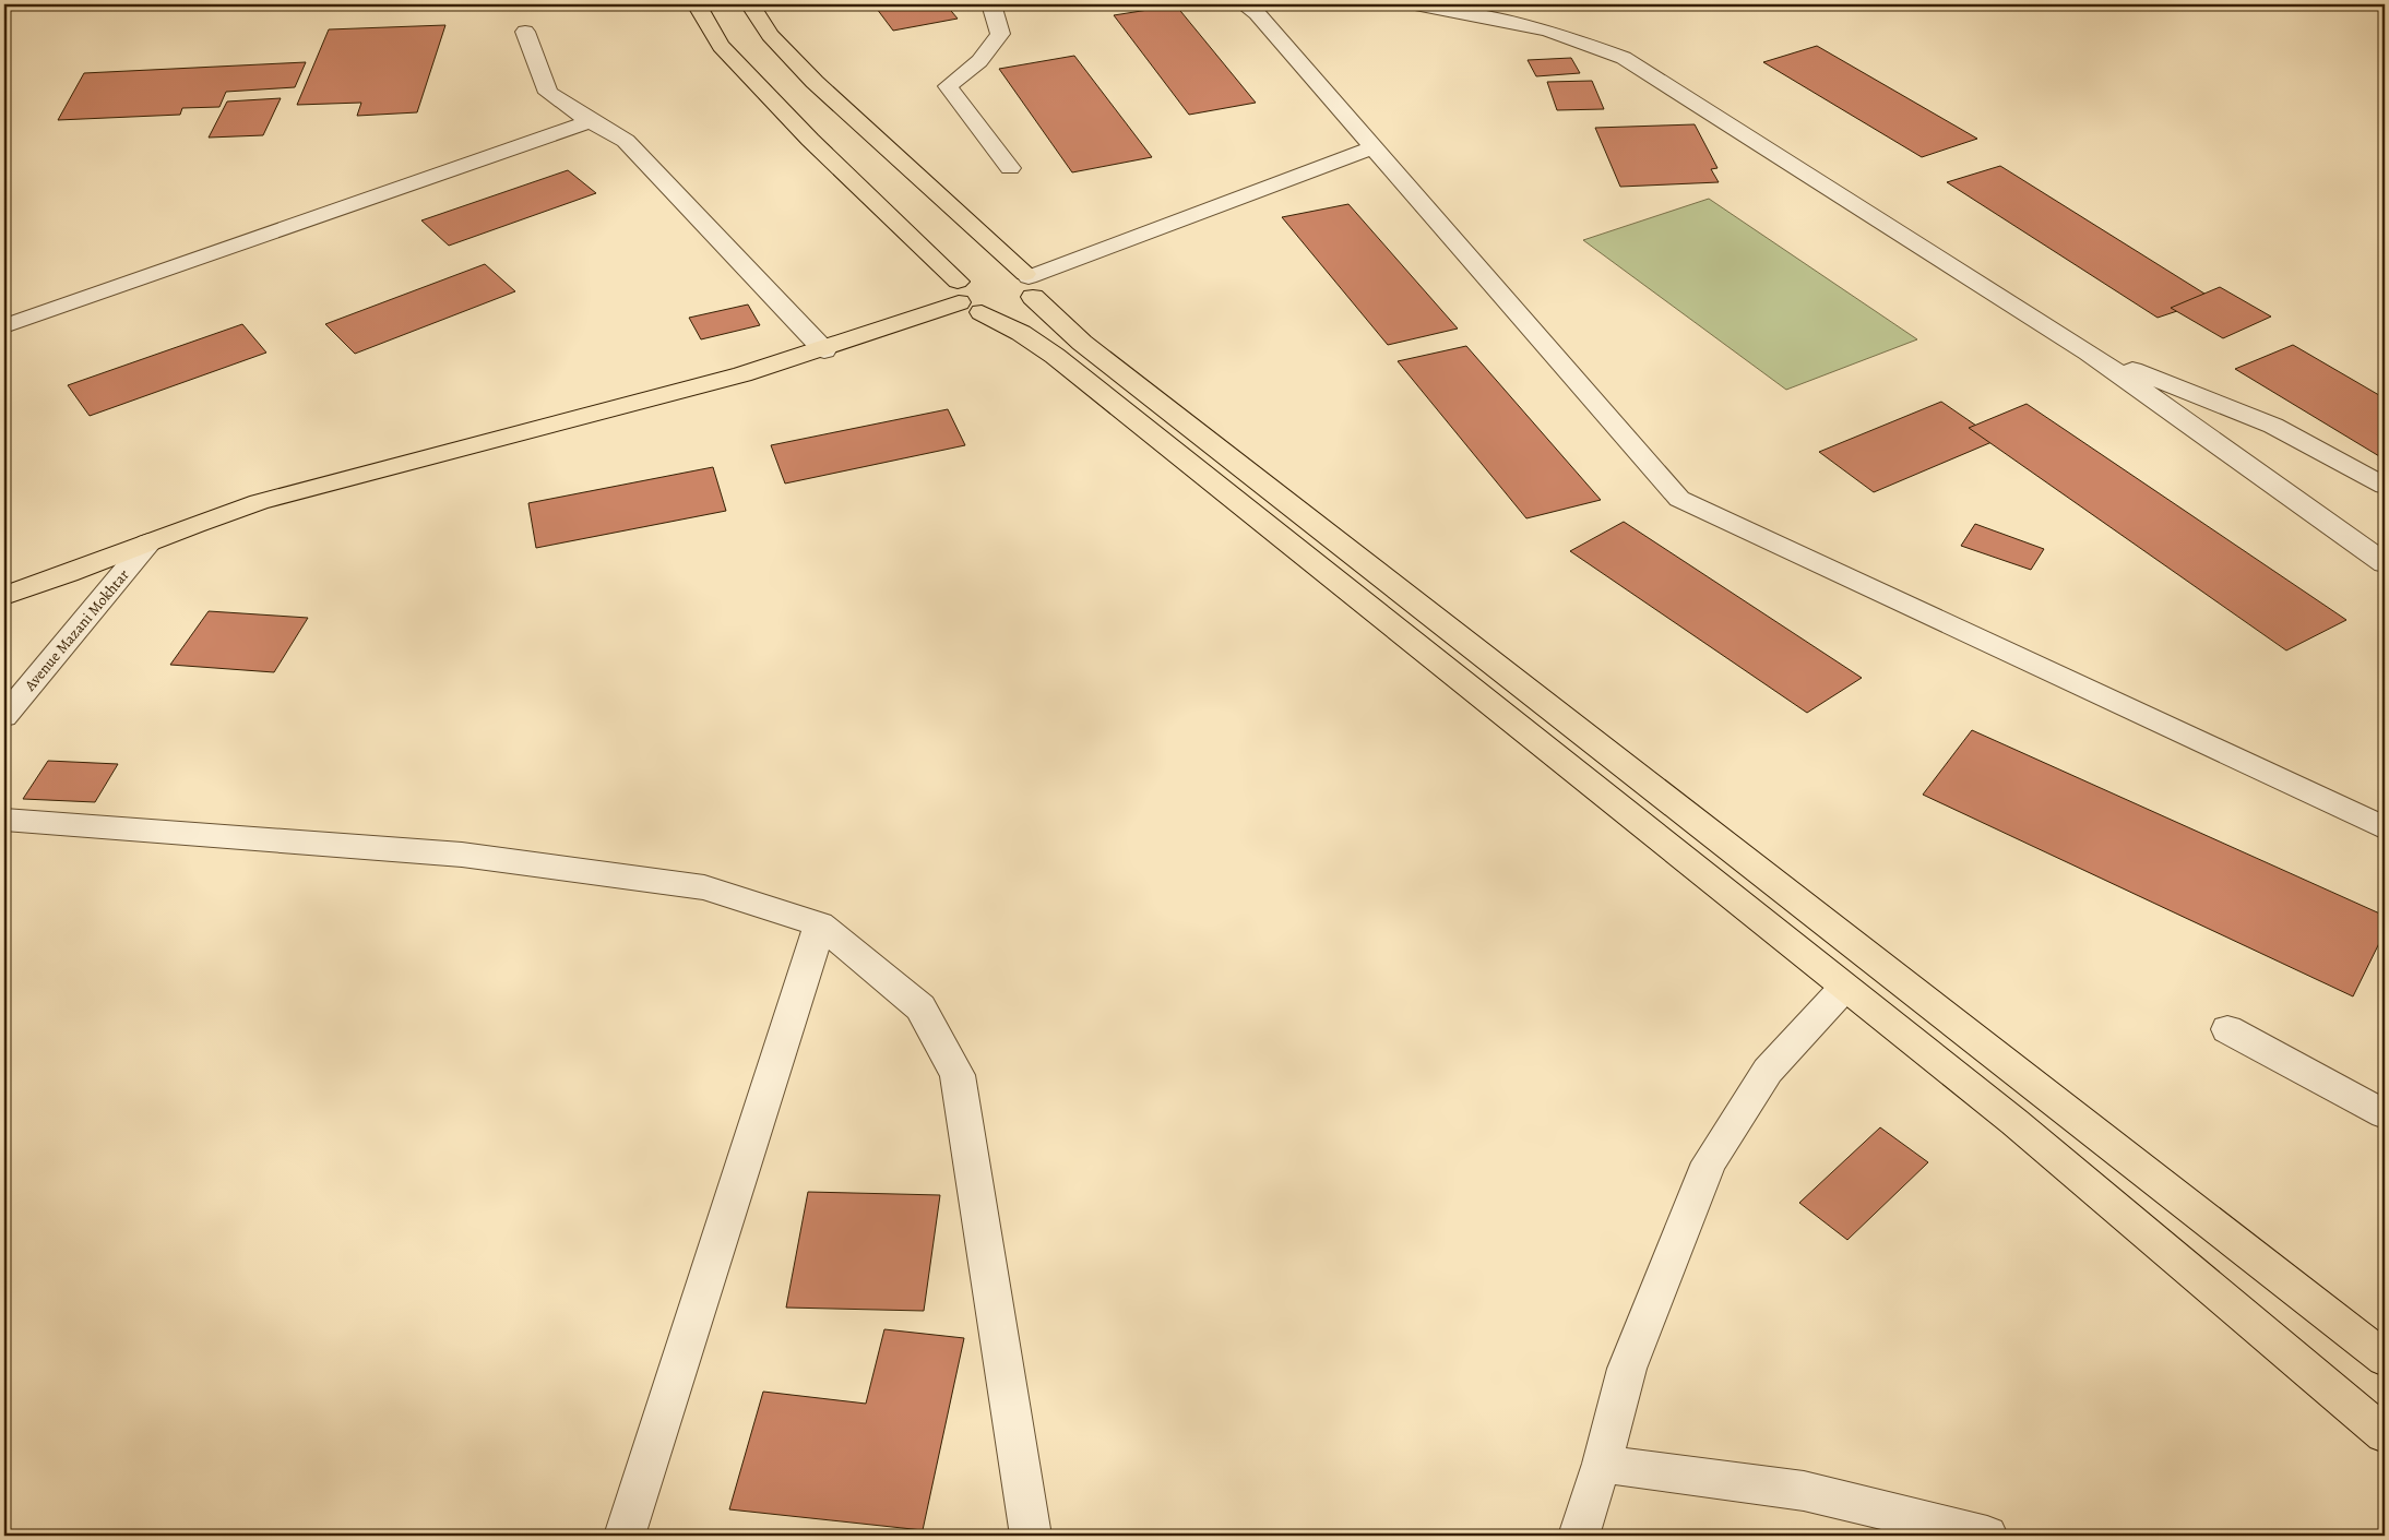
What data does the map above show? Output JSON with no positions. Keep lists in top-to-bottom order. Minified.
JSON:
{"streets":{"street":["Avenue Mazani Mokhtar"]}}
